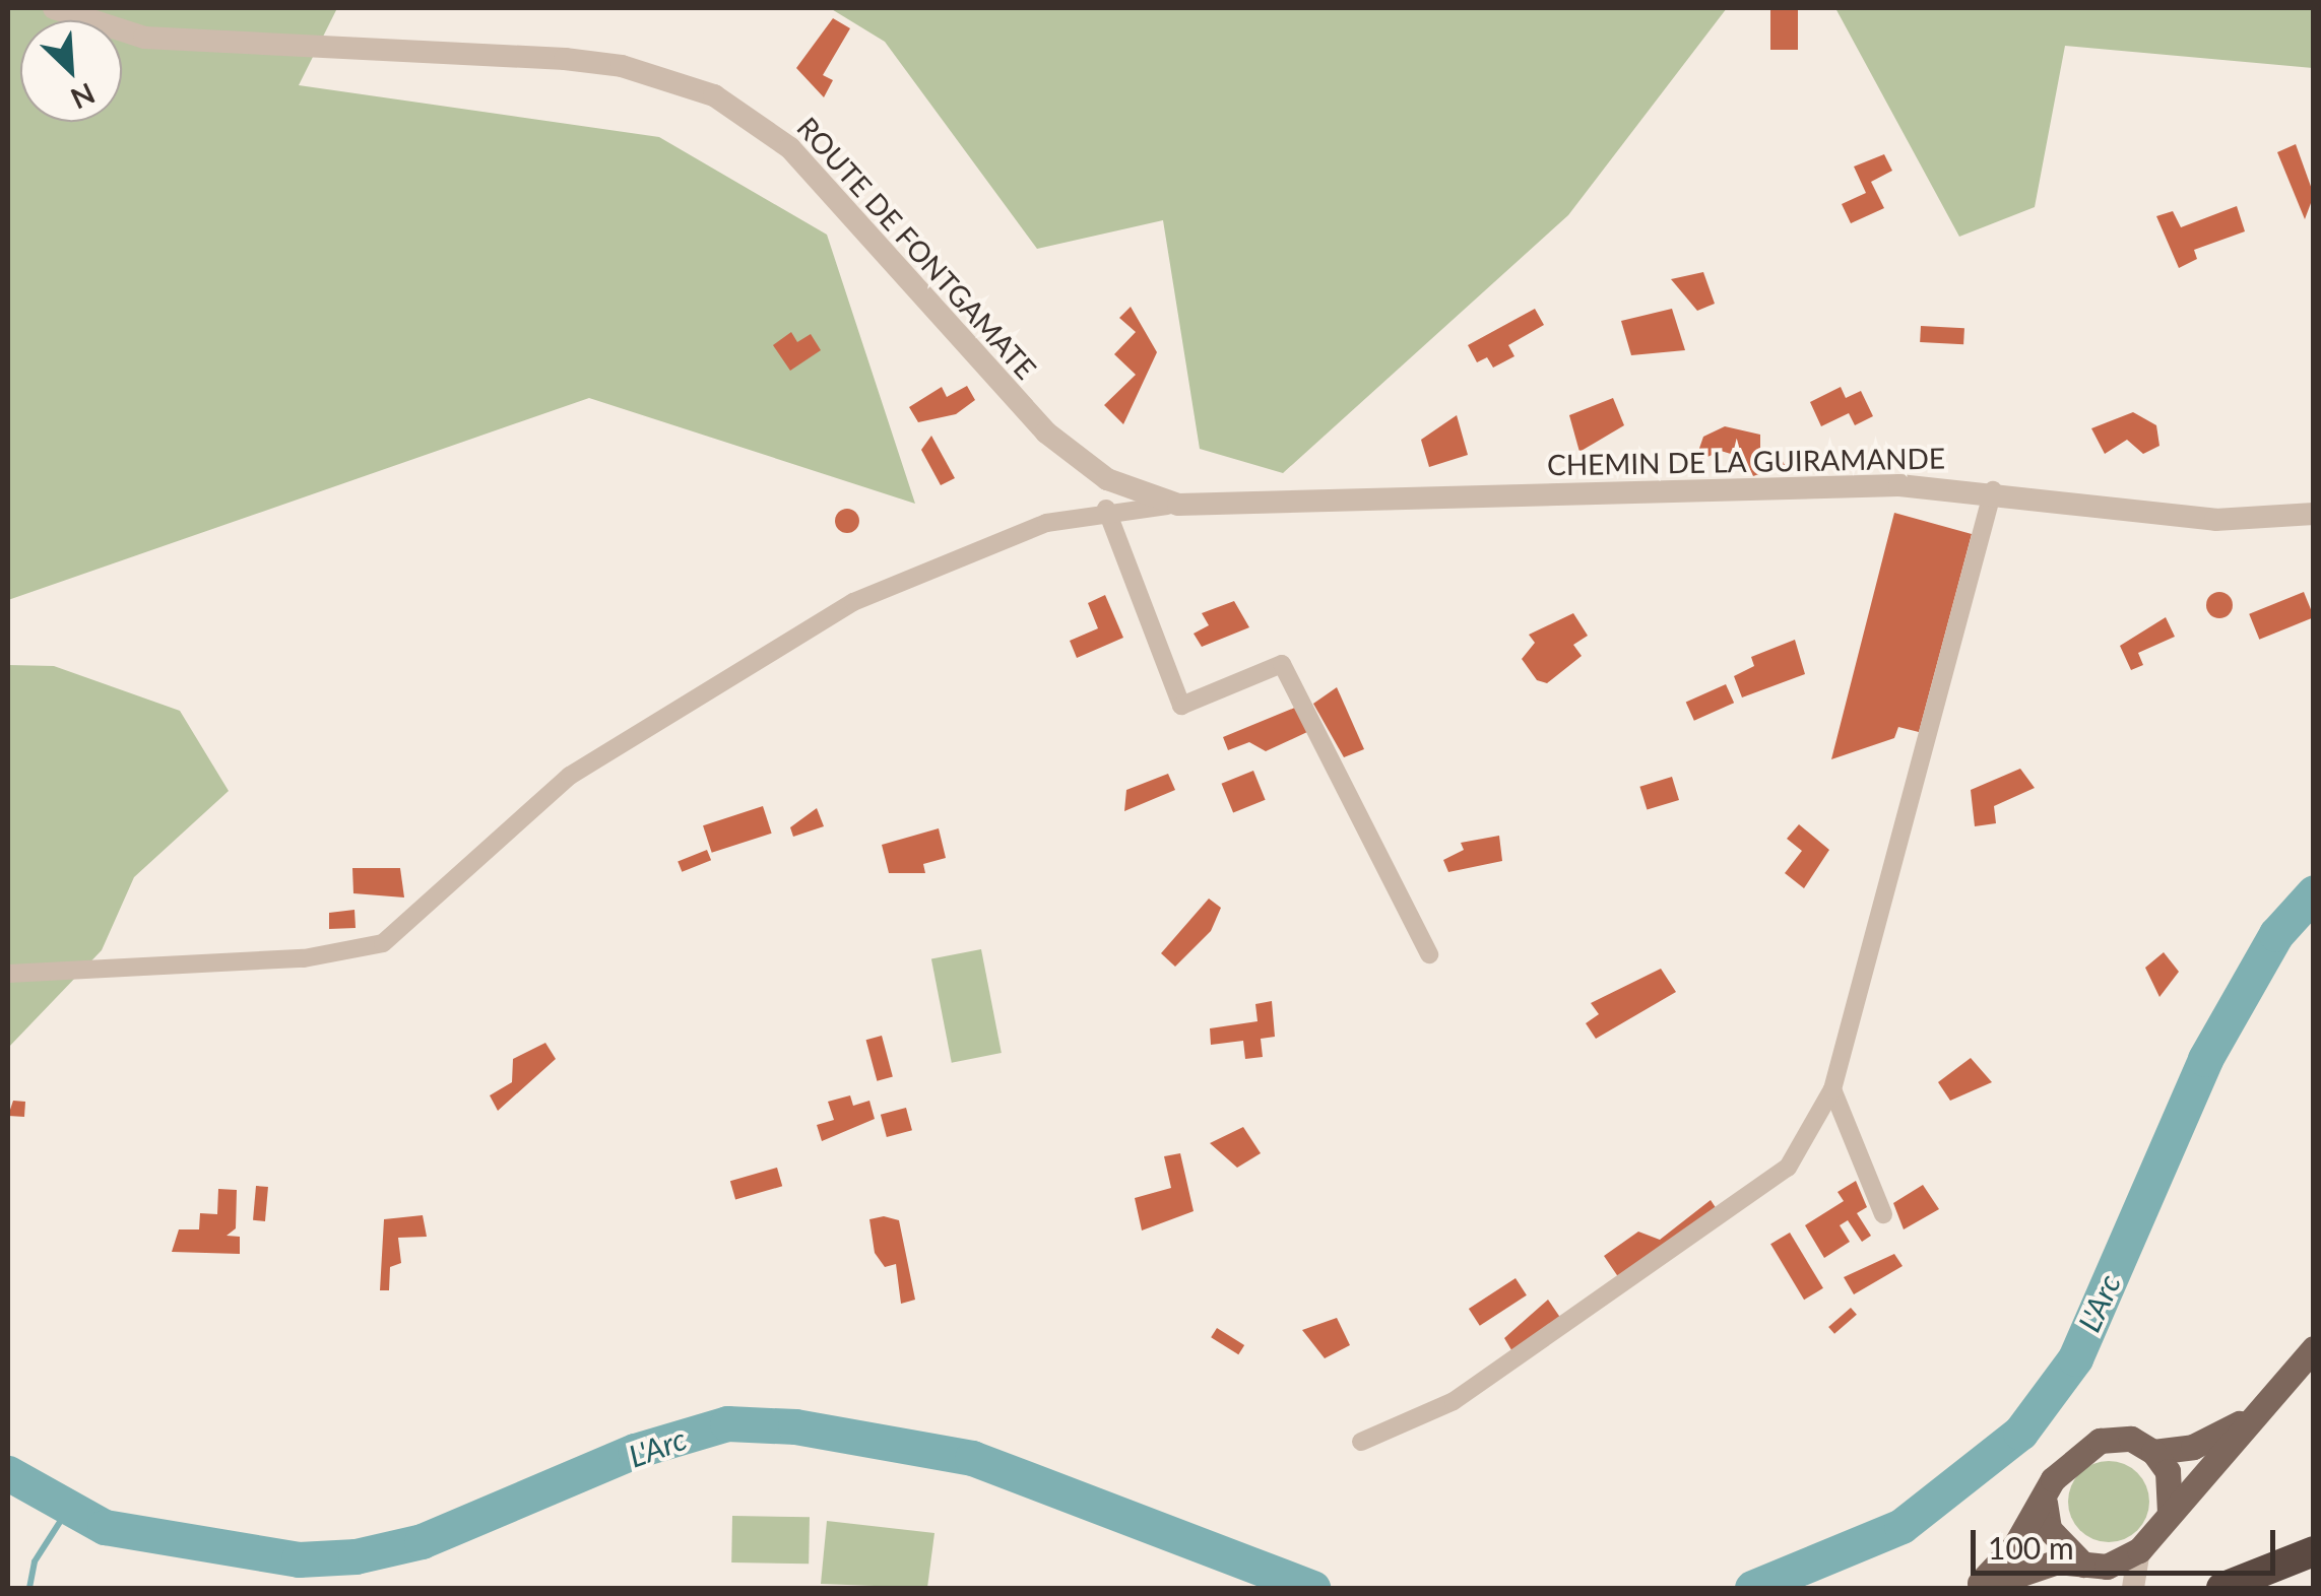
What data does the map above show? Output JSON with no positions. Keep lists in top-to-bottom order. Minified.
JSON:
{"streets":{"street":["ROUTE DE FONTGAMATE","CHEMIN DE LA GUIRAMANDE"]},"crossings":[["ROUTE DE FONTGAMATE","CHEMIN DE LA GUIRAMANDE"]],"water":["L'Arc"],"scale_bar":"100 m","north":"bottom right"}
